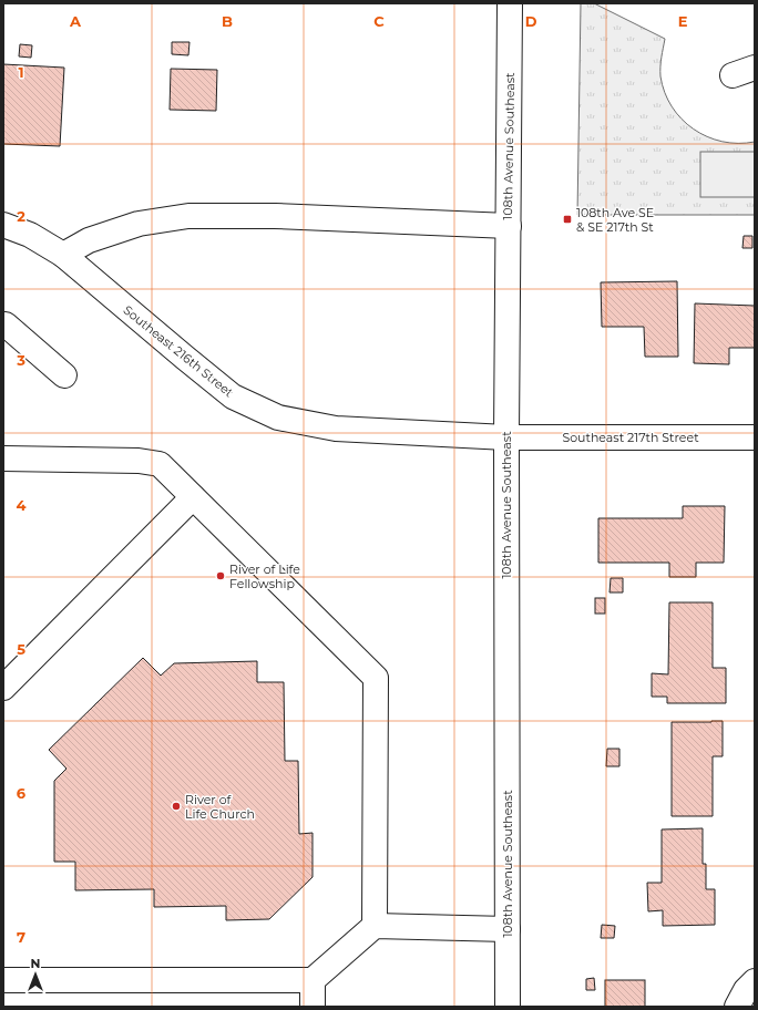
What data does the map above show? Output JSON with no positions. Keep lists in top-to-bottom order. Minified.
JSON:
{"streets":{"main road":["108th Avenue Southeast","Southeast 216th Street","Southeast 217th Street"]},"crossings":[["108th Avenue Southeast","Southeast 216th Street"],["108th Avenue Southeast","Southeast 217th Street"],["Southeast 216th Street","Southeast 217th Street"]],"places":{"transit":["108th Ave SE & SE 217th St"],"other":["River of Life Fellowship","River of Life Church"]},"north":"top","grid":{"columns":["A","B","C","D","E"],"rows":["1","2","3","4","5","6","7"]}}
